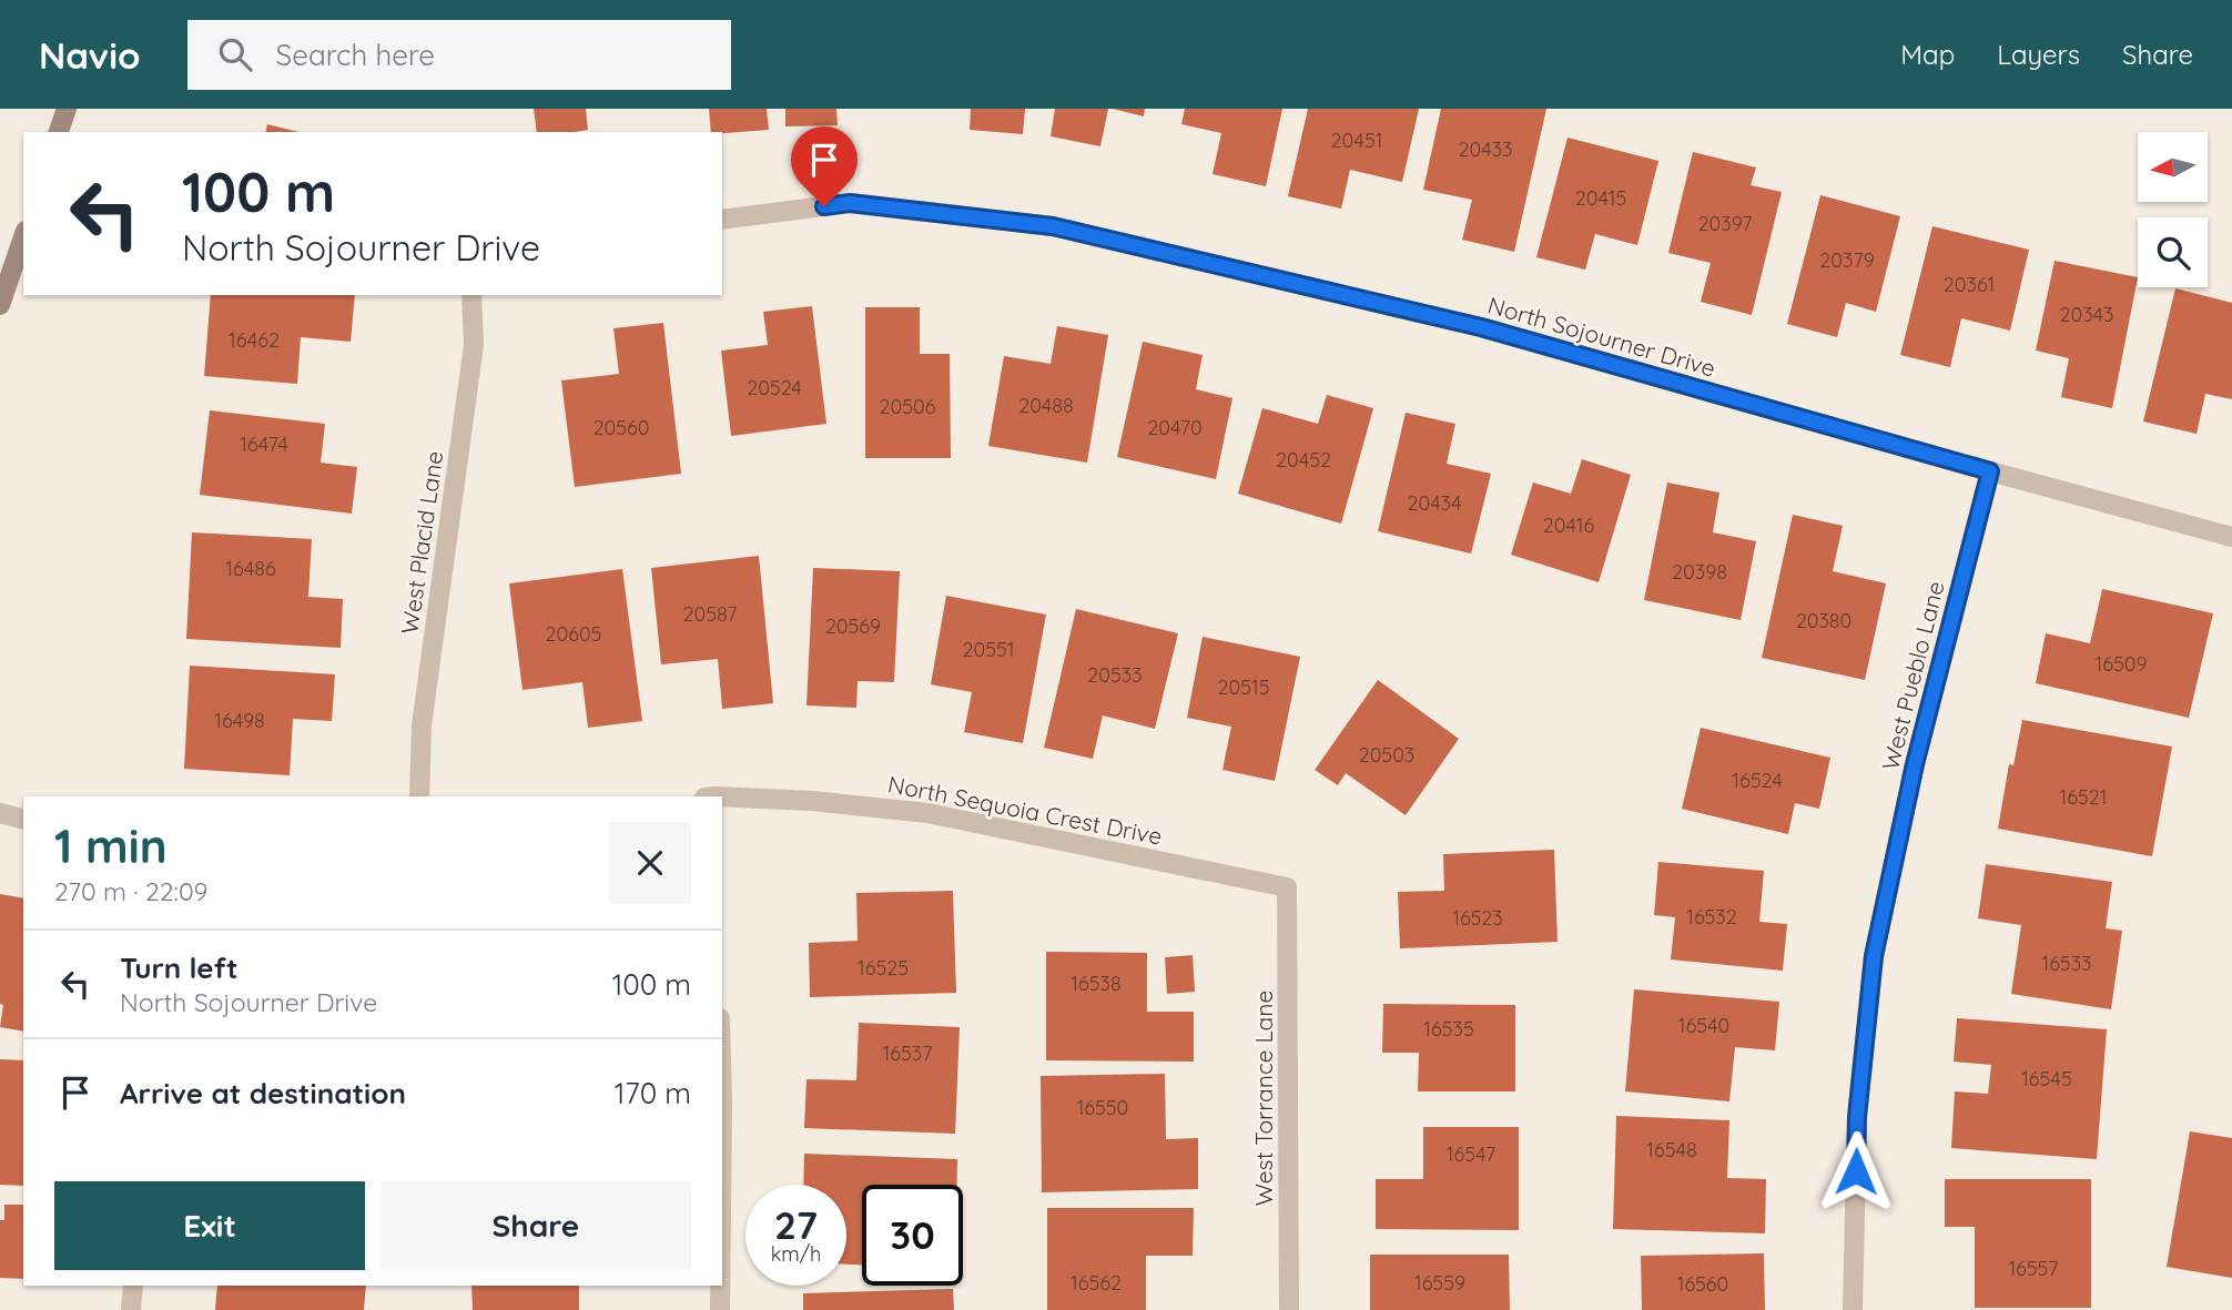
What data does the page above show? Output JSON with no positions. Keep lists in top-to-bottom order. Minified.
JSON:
{"streets":{"street":["North Sojourner Drive","West Placid Lane","West Pueblo Lane","North Sequoia Crest Drive","West Torrance Lane"]},"crossings":[["North Sojourner Drive","West Pueblo Lane"],["North Sequoia Crest Drive","West Torrance Lane"]],"house_numbers":["20451","20433","20415","20397","20379","20361","20343","16462","20524","20488","20506","20560","20470","16474","20452","20434","20416","16486","20398","20587","20380","20569","20605","20551","16509","20533","20515","16498","20503","16524","16521","16532","16523","16533","16525","16538","16540","16535","16537","16545","16550","16548","16547","16557","16562","16559","16560"],"north":"left","page":{"header":"Navio","search":"Search here","nav":["Map","Layers","Share"],"turn":["100 m","North Sojourner Drive"],"heading":["1 min","270 m · 22:09"],"list":[{"name":"Turn left","note":"North Sojourner Drive","value":"100 m"},{"name":"Arrive at destination","value":"170 m"}],"buttons":["Exit","Share"],"speed":"27 km/h","limit":"30"}}
